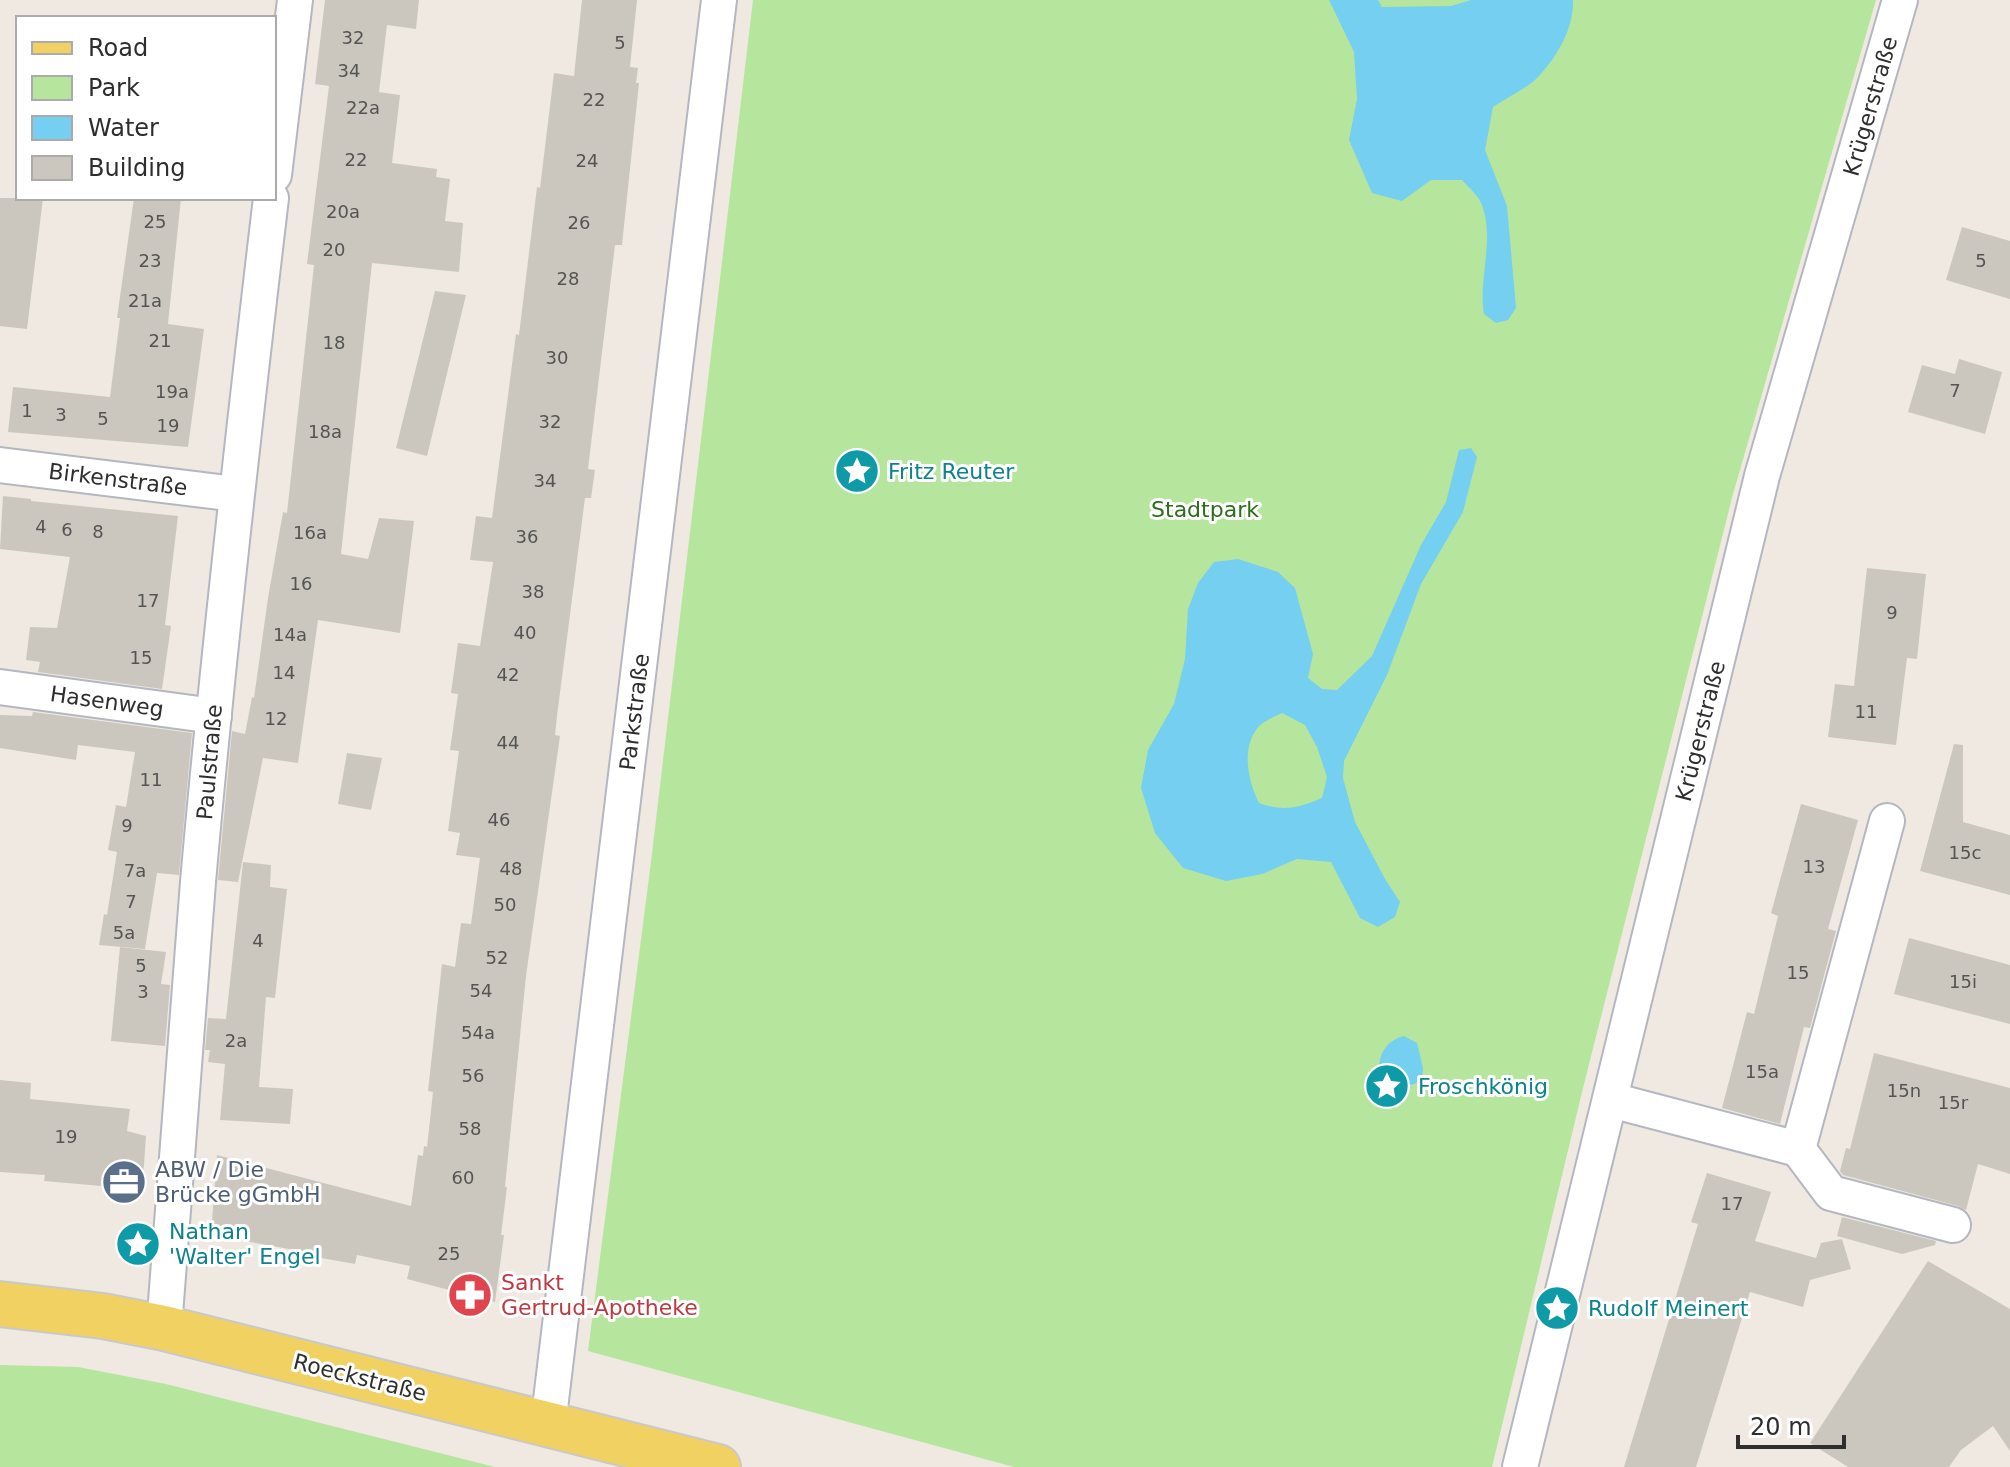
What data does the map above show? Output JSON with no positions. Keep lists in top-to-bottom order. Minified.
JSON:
{"streets":{"main road":["Roeckstraße"],"street":["Krügerstraße","Birkenstraße","Hasenweg","Parkstraße","Paulstraße"]},"crossings":[["Birkenstraße","Paulstraße"],["Hasenweg","Paulstraße"],["Parkstraße","Roeckstraße"],["Paulstraße","Roeckstraße"]],"parks":["Stadtpark"],"places":{"place":["Fritz Reuter","Froschkönig","Nathan 'Walter' Engel","Rudolf Meinert"],"office":["ABW / Die Brücke gGmbH"],"pharmacy":["Sankt Gertrud-Apotheke"]},"house_numbers":["32","5","34","22","22a","22","24","20a","25","26","20","23","5","28","21a","21","18","30","7","19a","1","3","5","32","19","18a","34","4","6","8","16a","36","16","38","17","9","40","14a","15","14","42","11","12","44","11","46","9","15c","13","48","7a","7","50","5a","4","52","5","15","15i","54","3","54a","2a","15a","56","15n","15r","58","19","60","17","25"],"legend":["Road","Park","Water","Building"],"scale_bar":"20 m"}
